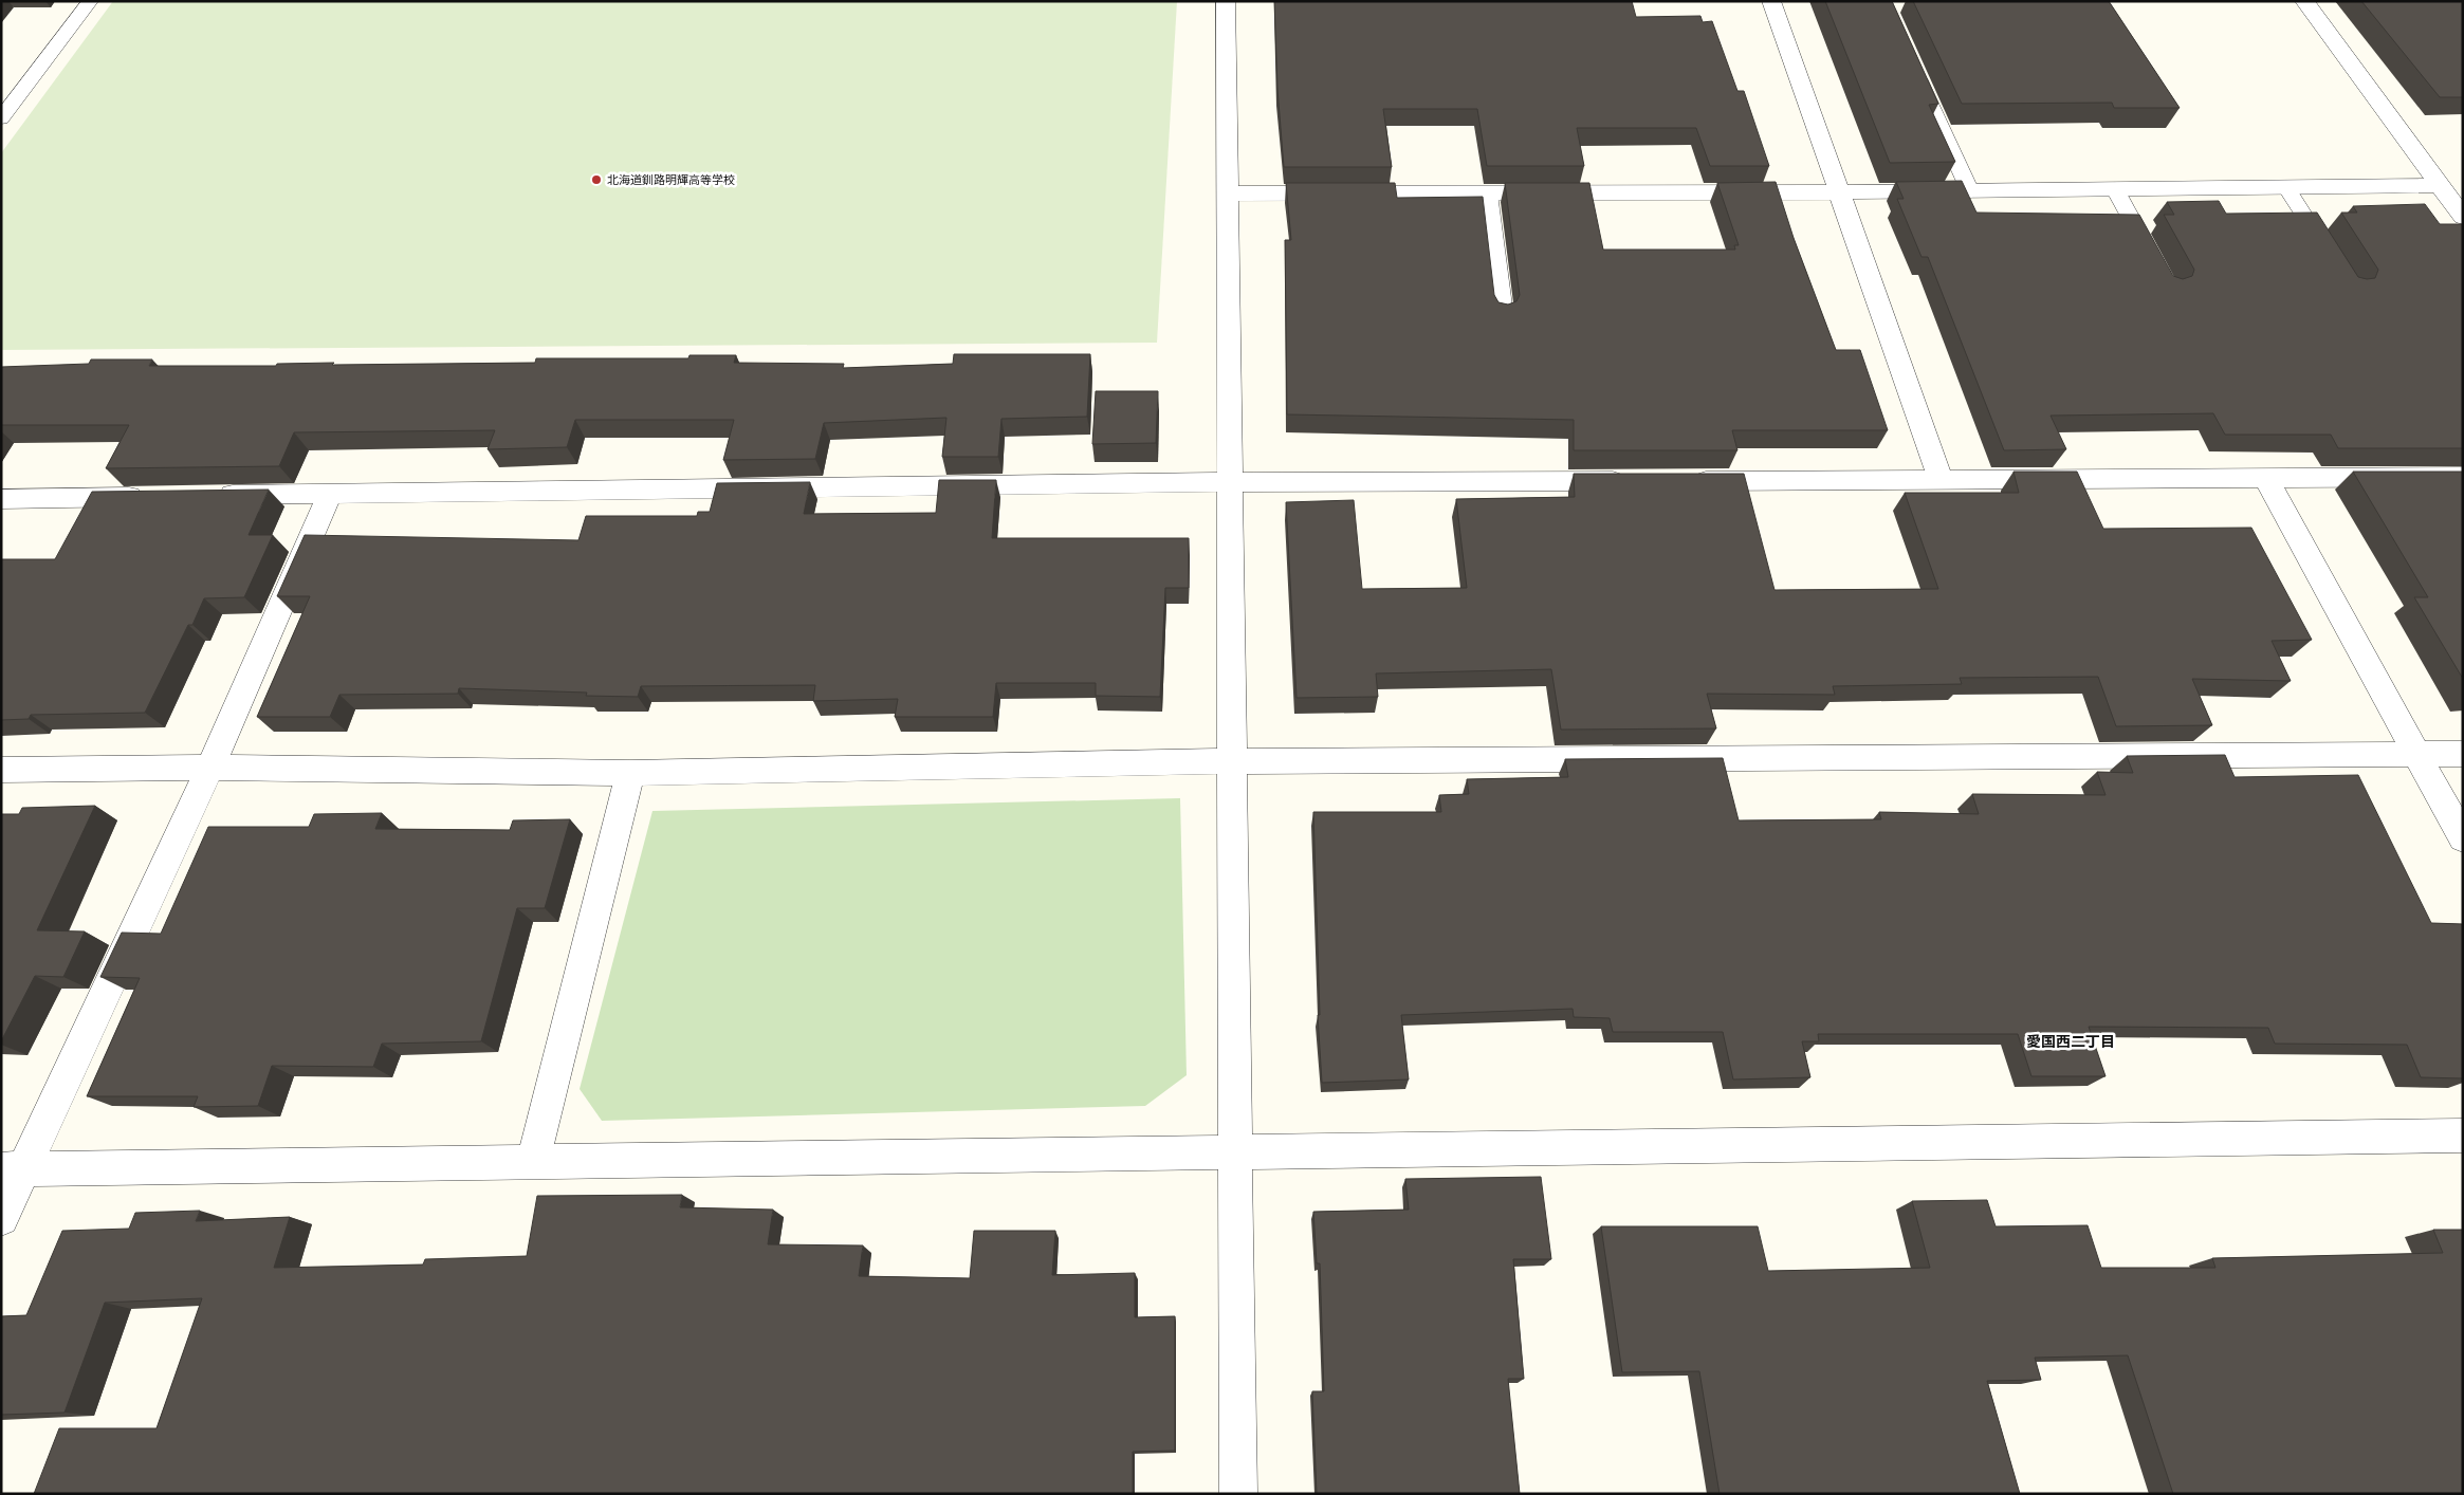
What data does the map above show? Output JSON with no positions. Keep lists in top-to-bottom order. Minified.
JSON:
{"districts":["愛国西二丁目"],"places":["北海道釧路明輝高等学校"]}
